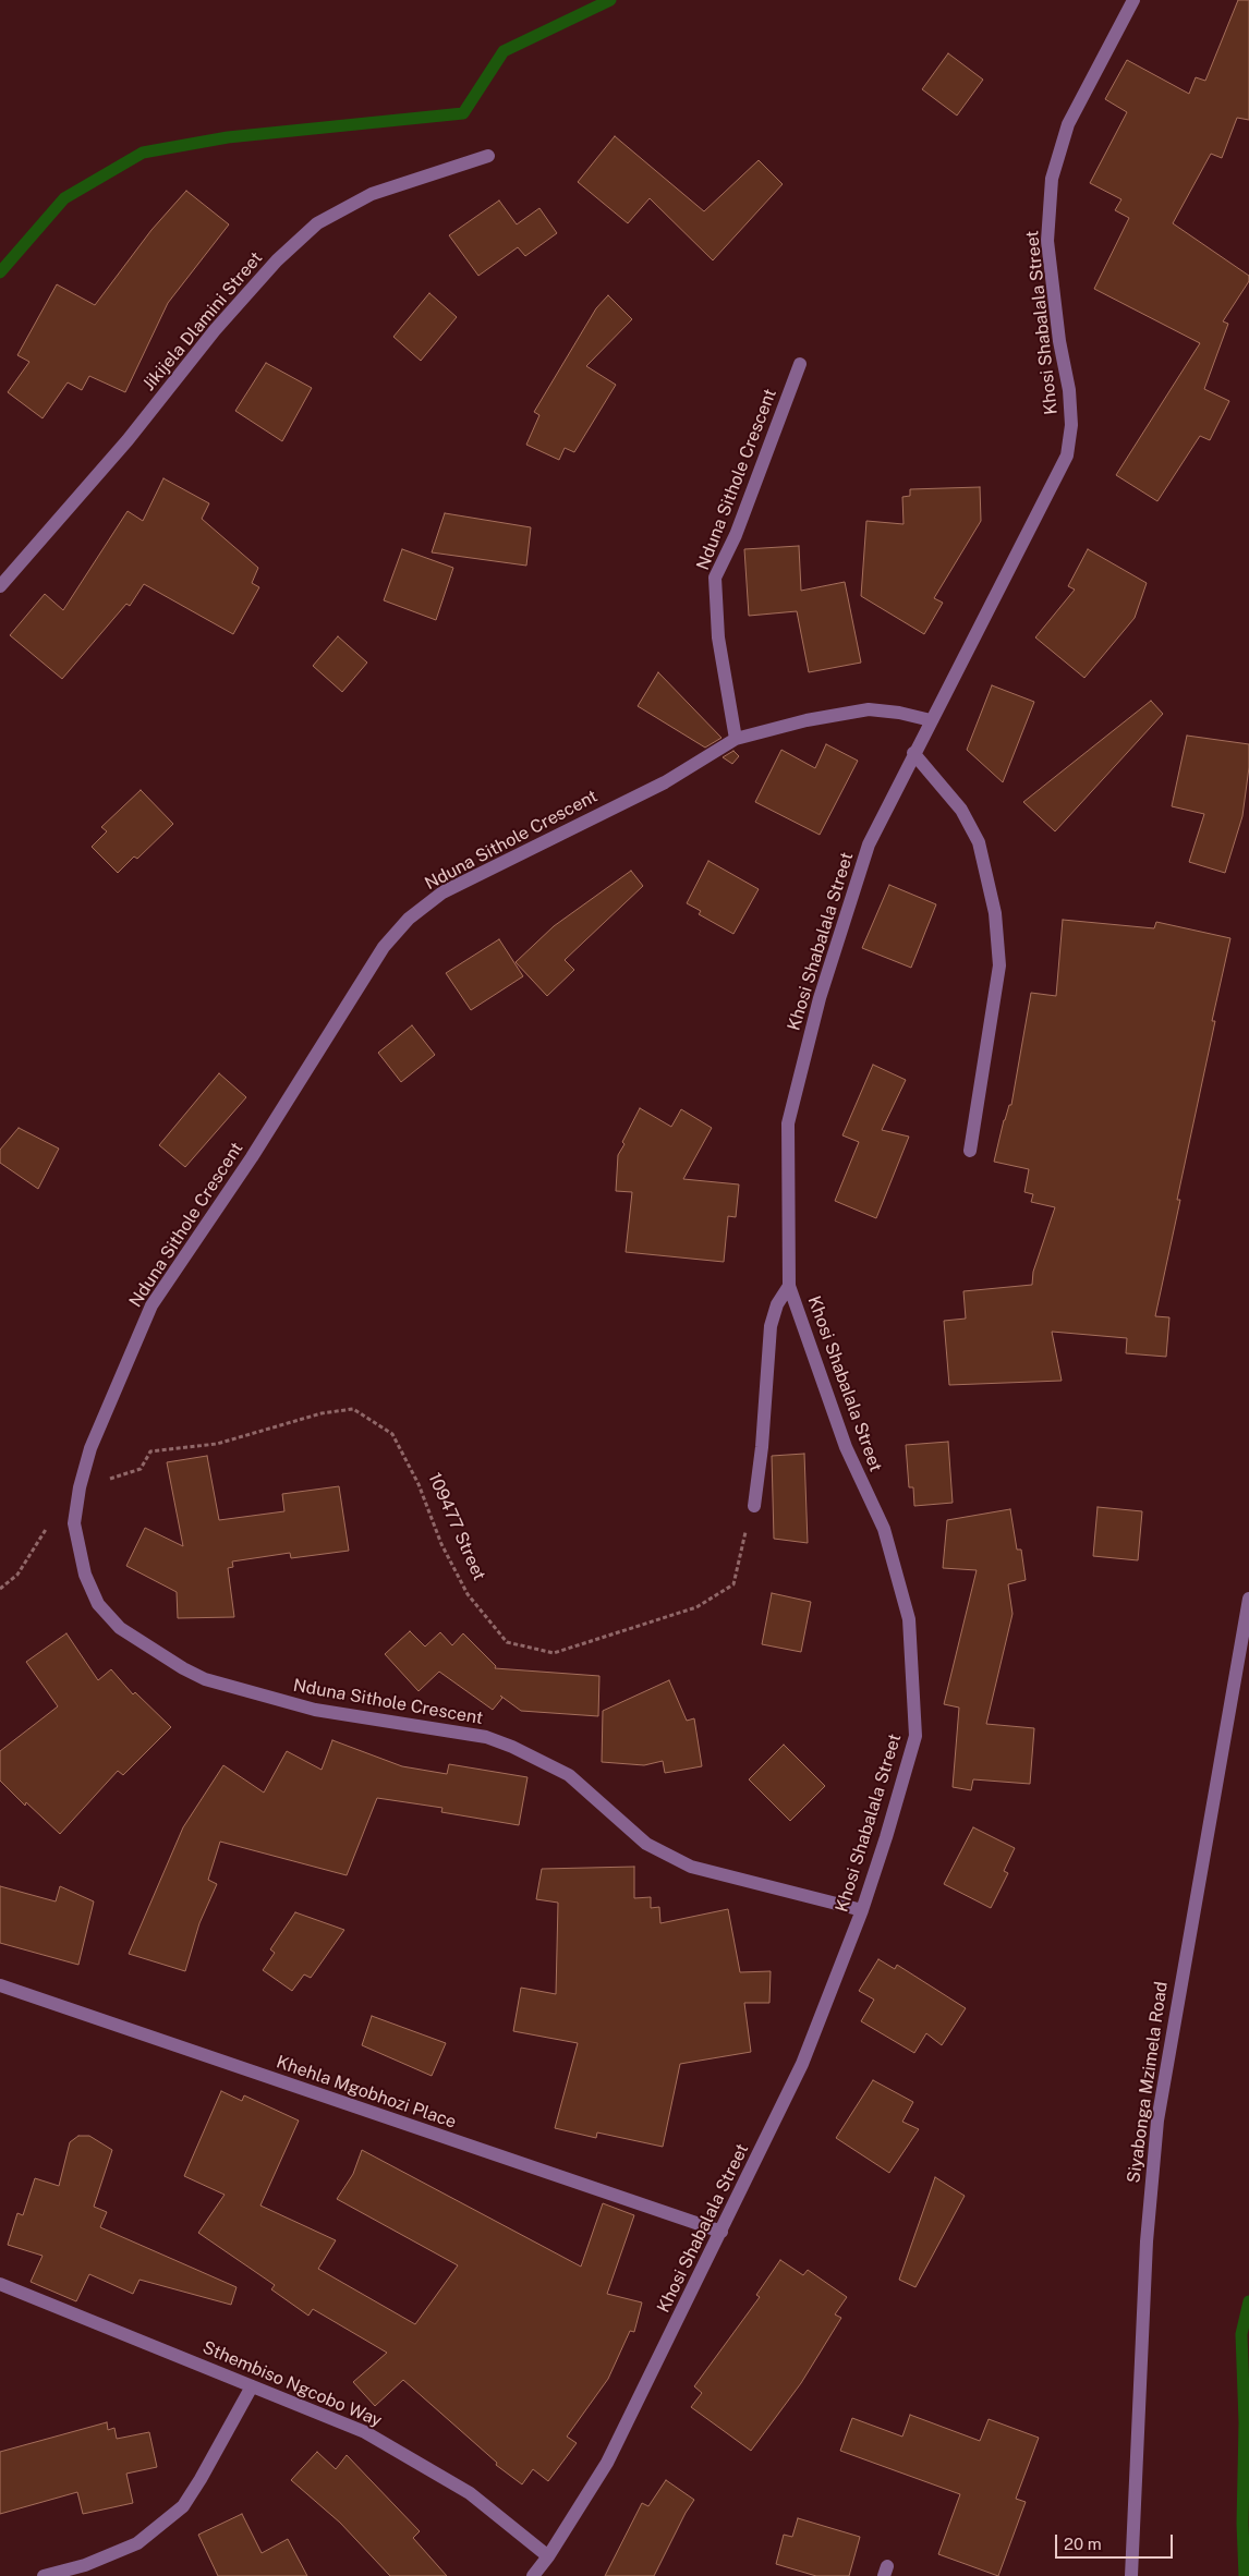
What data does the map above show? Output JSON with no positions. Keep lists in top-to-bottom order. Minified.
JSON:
{"streets":{"street":["Jikijela Dlamini Street","Khosi Shabalala Street","Nduna Sithole Crescent","Siyabonga Mzimela Road","Khehla Mgobhozi Place","Sthembiso Ngcobo Way"],"path":["109477 Street"]},"crossings":[["Khosi Shabalala Street","Nduna Sithole Crescent"],["Khosi Shabalala Street","Khehla Mgobhozi Place"],["Khosi Shabalala Street","Sthembiso Ngcobo Way"],["Nduna Sithole Crescent","109477 Street"]],"scale_bar":"20 m"}
